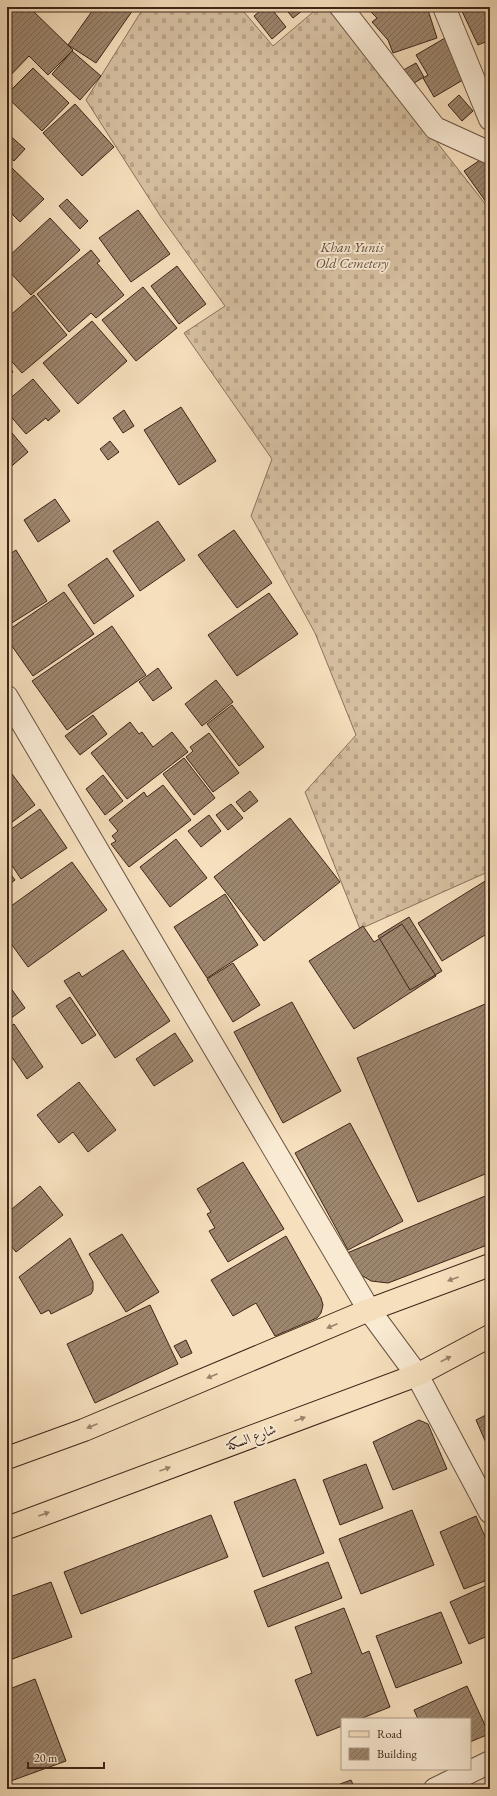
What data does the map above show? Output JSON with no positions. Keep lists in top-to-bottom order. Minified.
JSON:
{"streets":{"main road":["شارع السكة"]},"parks":["Khan Yunis Old Cemetery"],"legend":["Road","Building"],"scale_bar":"20 m"}
